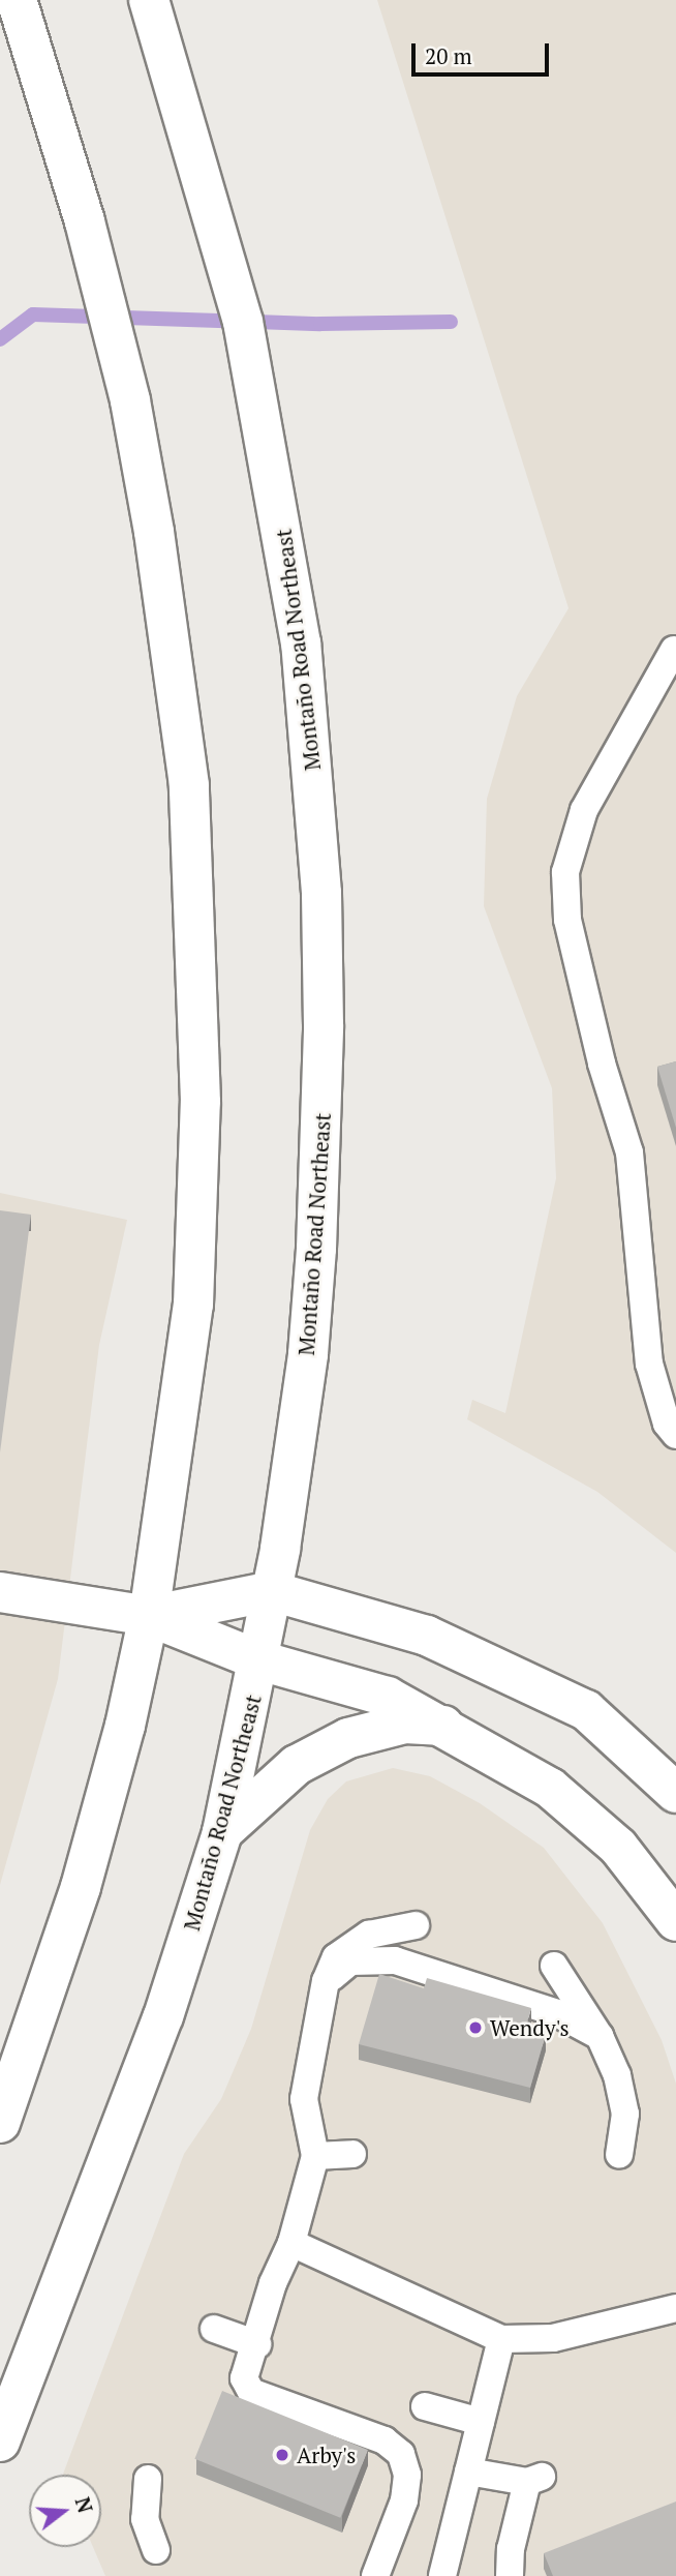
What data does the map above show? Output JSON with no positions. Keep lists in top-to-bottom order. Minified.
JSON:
{"streets":{"main road":["Montaño Road Northeast"]},"places":["Wendy's","Arby's"],"scale_bar":"20 m","north":"right"}
